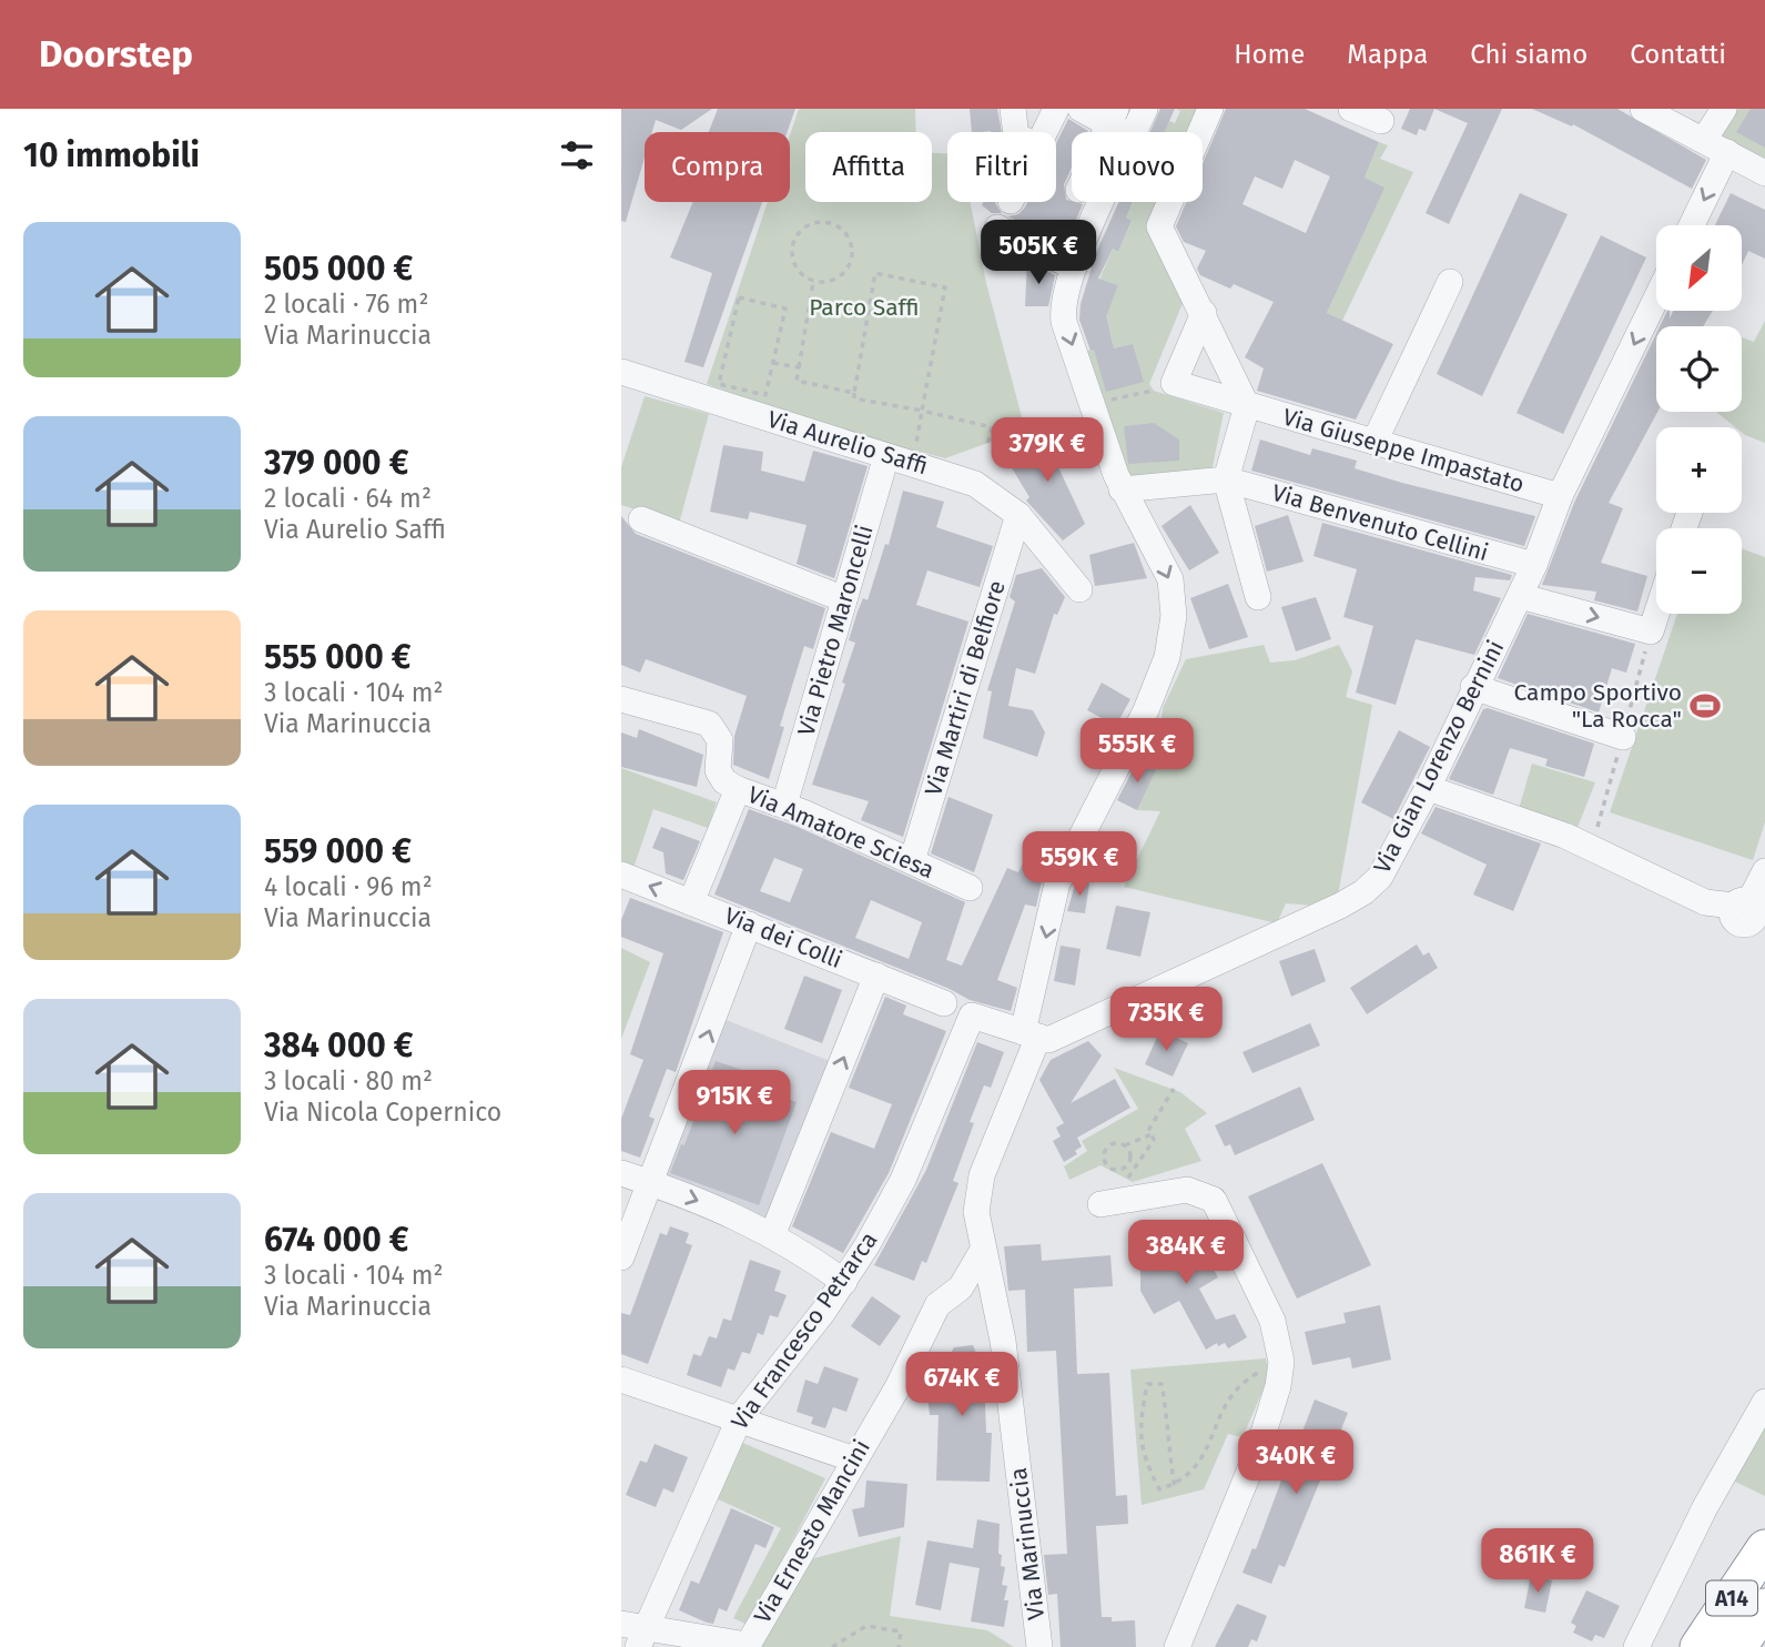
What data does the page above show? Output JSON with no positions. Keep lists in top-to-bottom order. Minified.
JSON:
{"streets":{"highway":["A14"],"street":["Via Aurelio Saffi","Via Giuseppe Impastato","Via Benvenuto Cellini","Via Pietro Maroncelli","Via Martiri di Belfiore","Via Gian Lorenzo Bernini","Via Amatore Sciesa","Via dei Colli","Via Francesco Petrarca","Via Ernesto Mancini","Via Marinuccia"]},"crossings":[["Via Aurelio Saffi","Via Pietro Maroncelli"],["Via Aurelio Saffi","Via Martiri di Belfiore"],["Via Giuseppe Impastato","Via Gian Lorenzo Bernini"],["Via Benvenuto Cellini","Via Gian Lorenzo Bernini"],["Via Benvenuto Cellini","Via Marinuccia"],["Via Pietro Maroncelli","Via Amatore Sciesa"],["Via Martiri di Belfiore","Via Amatore Sciesa"],["Via Gian Lorenzo Bernini","Via Francesco Petrarca"],["Via Gian Lorenzo Bernini","Via Marinuccia"],["Via Amatore Sciesa","Via dei Colli"],["Via Francesco Petrarca","Via Marinuccia"],["Via Ernesto Mancini","Via Marinuccia"]],"one_way":["Via Marinuccia"],"parks":["Parco Saffi"],"places":{"sports":["Campo Sportivo \"La Rocca\""]},"north":"bottom left","page":{"header":"Doorstep","nav":["Home","Mappa","Chi siamo","Contatti"],"heading":"10 immobili","chip":["Compra","Affitta","Filtri","Nuovo"],"list":[{"name":"505 000 €","note":"2 locali · 76 m² · Via Marinuccia"},{"name":"379 000 €","note":"2 locali · 64 m² · Via Aurelio Saffi"},{"name":"555 000 €","note":"3 locali · 104 m² · Via Marinuccia"},{"name":"559 000 €","note":"4 locali · 96 m² · Via Marinuccia"},{"name":"384 000 €","note":"3 locali · 80 m² · Via Nicola Copernico"},{"name":"674 000 €","note":"3 locali · 104 m² · Via Marinuccia"}],"price":["505K €","379K €","555K €","559K €","735K €","915K €","384K €","674K €","340K €","861K €"],"map_buttons":["+","−"]}}
